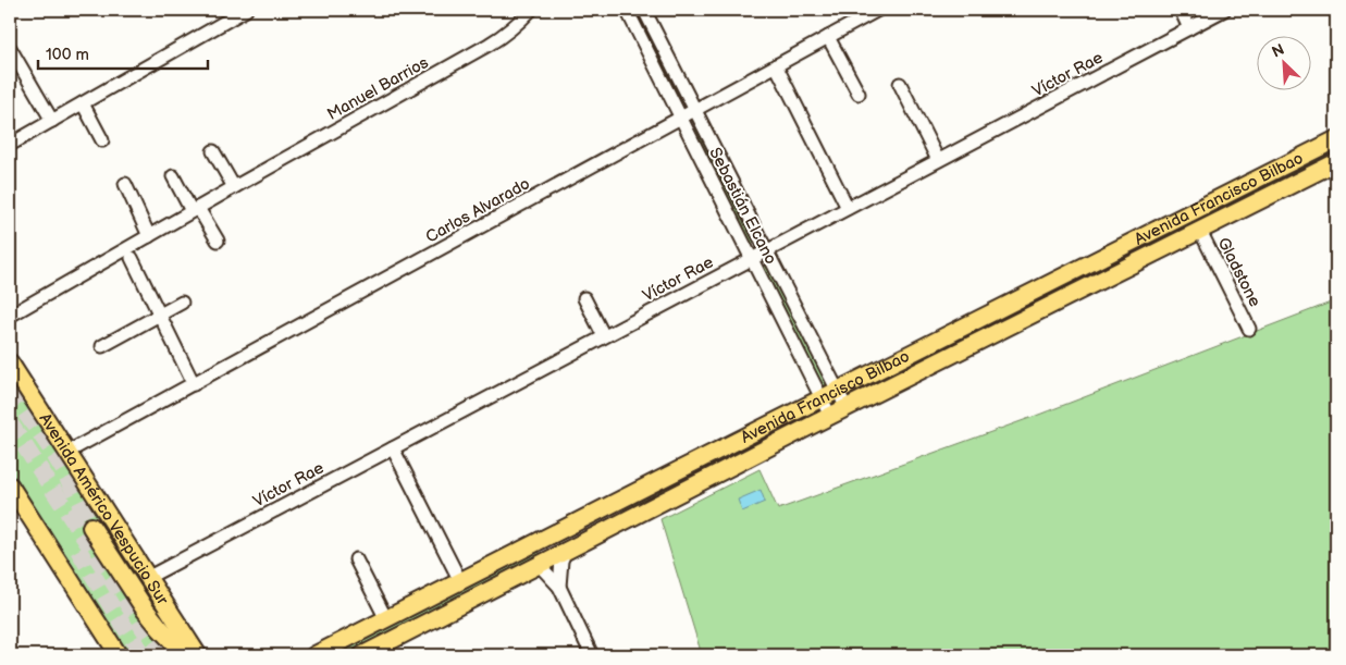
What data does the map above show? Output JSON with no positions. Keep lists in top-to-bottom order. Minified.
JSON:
{"streets":{"main road":["Avenida Francisco Bilbao","Avenida Américo Vespucio Sur"],"street":["Víctor Rae","Manuel Barrios","Sebastián Elcano","Carlos Alvarado","Gladstone"]},"crossings":[["Víctor Rae","Sebastián Elcano"],["Víctor Rae","Avenida Américo Vespucio Sur"],["Avenida Francisco Bilbao","Sebastián Elcano"],["Avenida Francisco Bilbao","Gladstone"],["Sebastián Elcano","Carlos Alvarado"],["Carlos Alvarado","Avenida Américo Vespucio Sur"]],"scale_bar":"100 m","north":"top left"}
